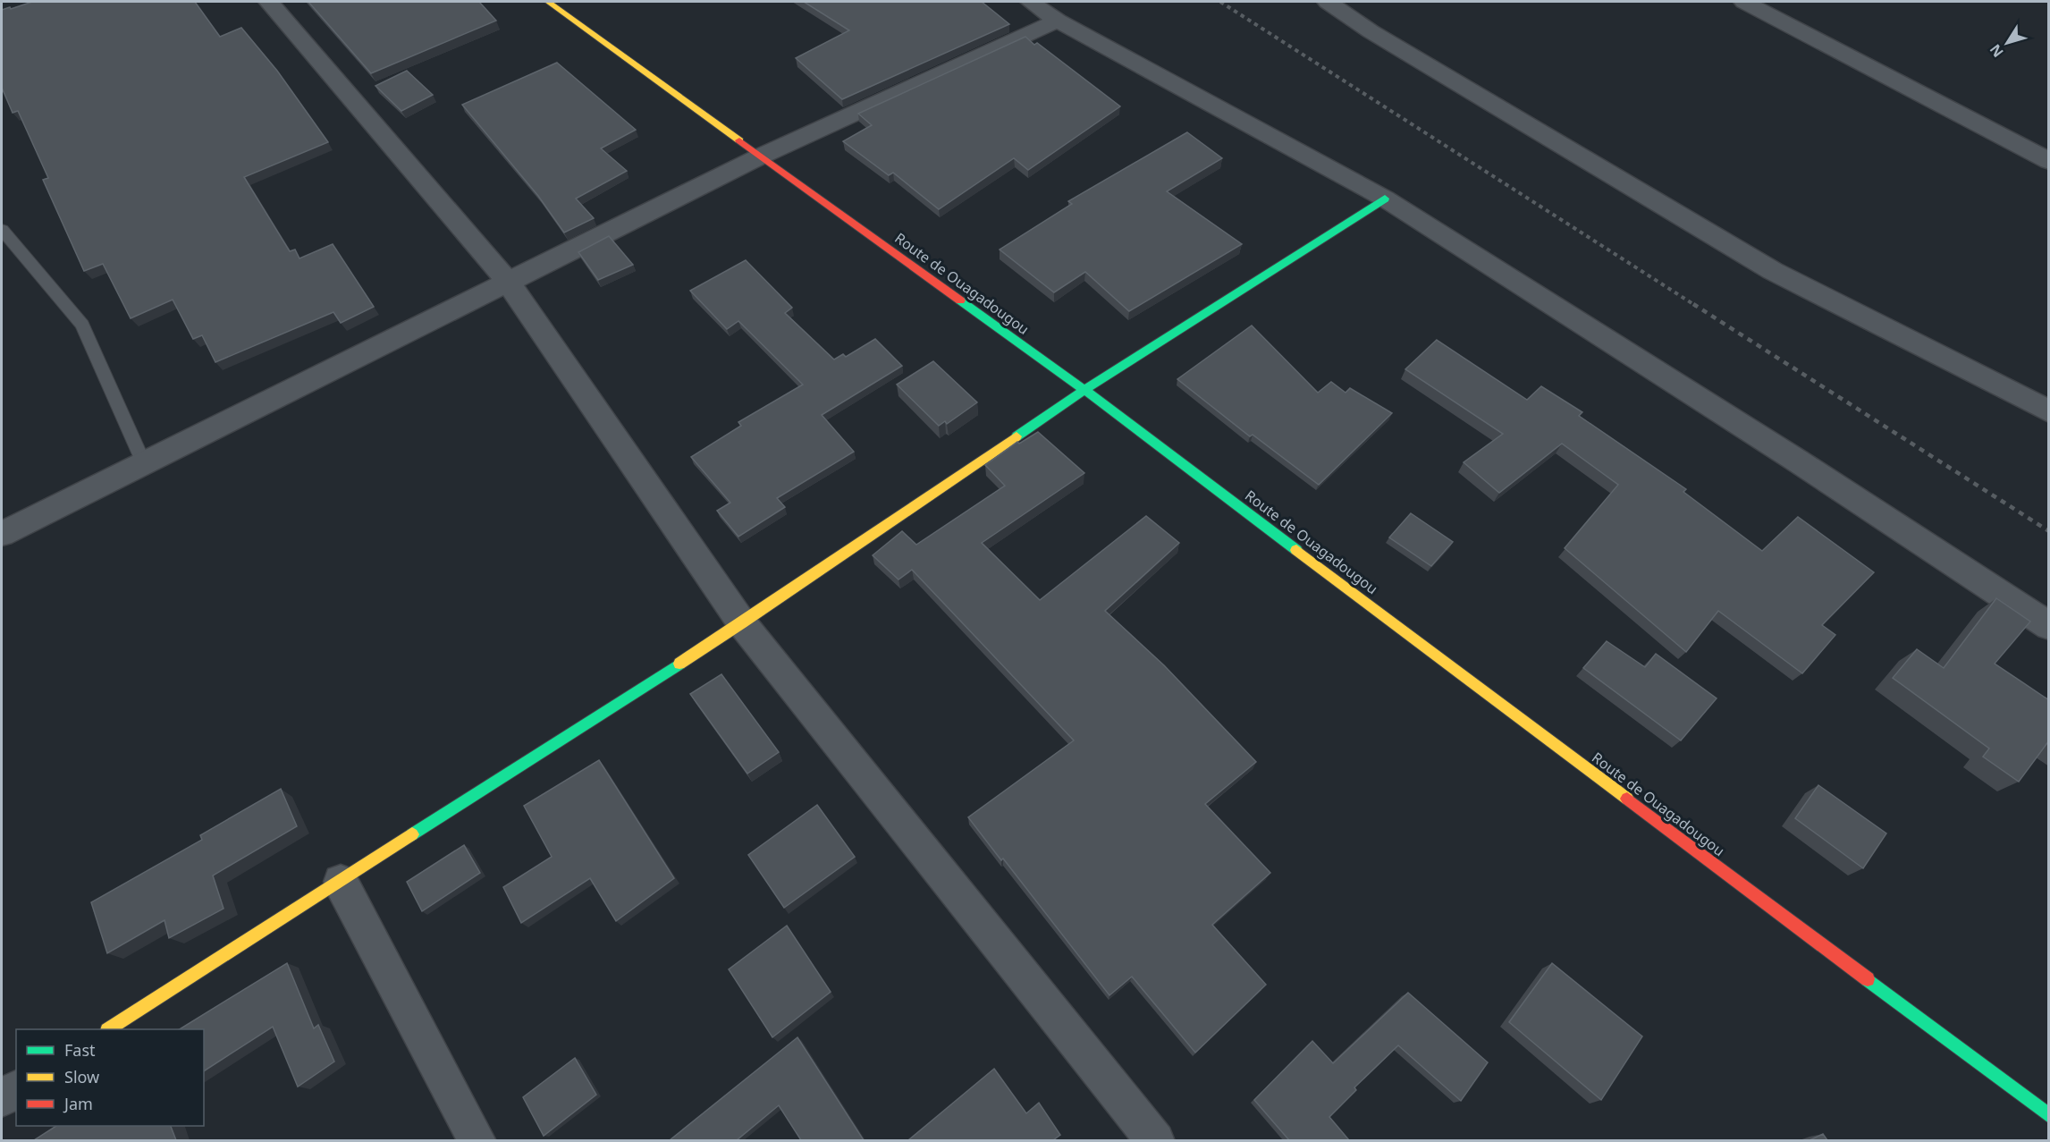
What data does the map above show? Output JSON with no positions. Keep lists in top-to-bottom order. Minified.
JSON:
{"streets":{"street":["Route de Ouagadougou"]},"legend":["Fast","Slow","Jam"],"north":"bottom left"}
